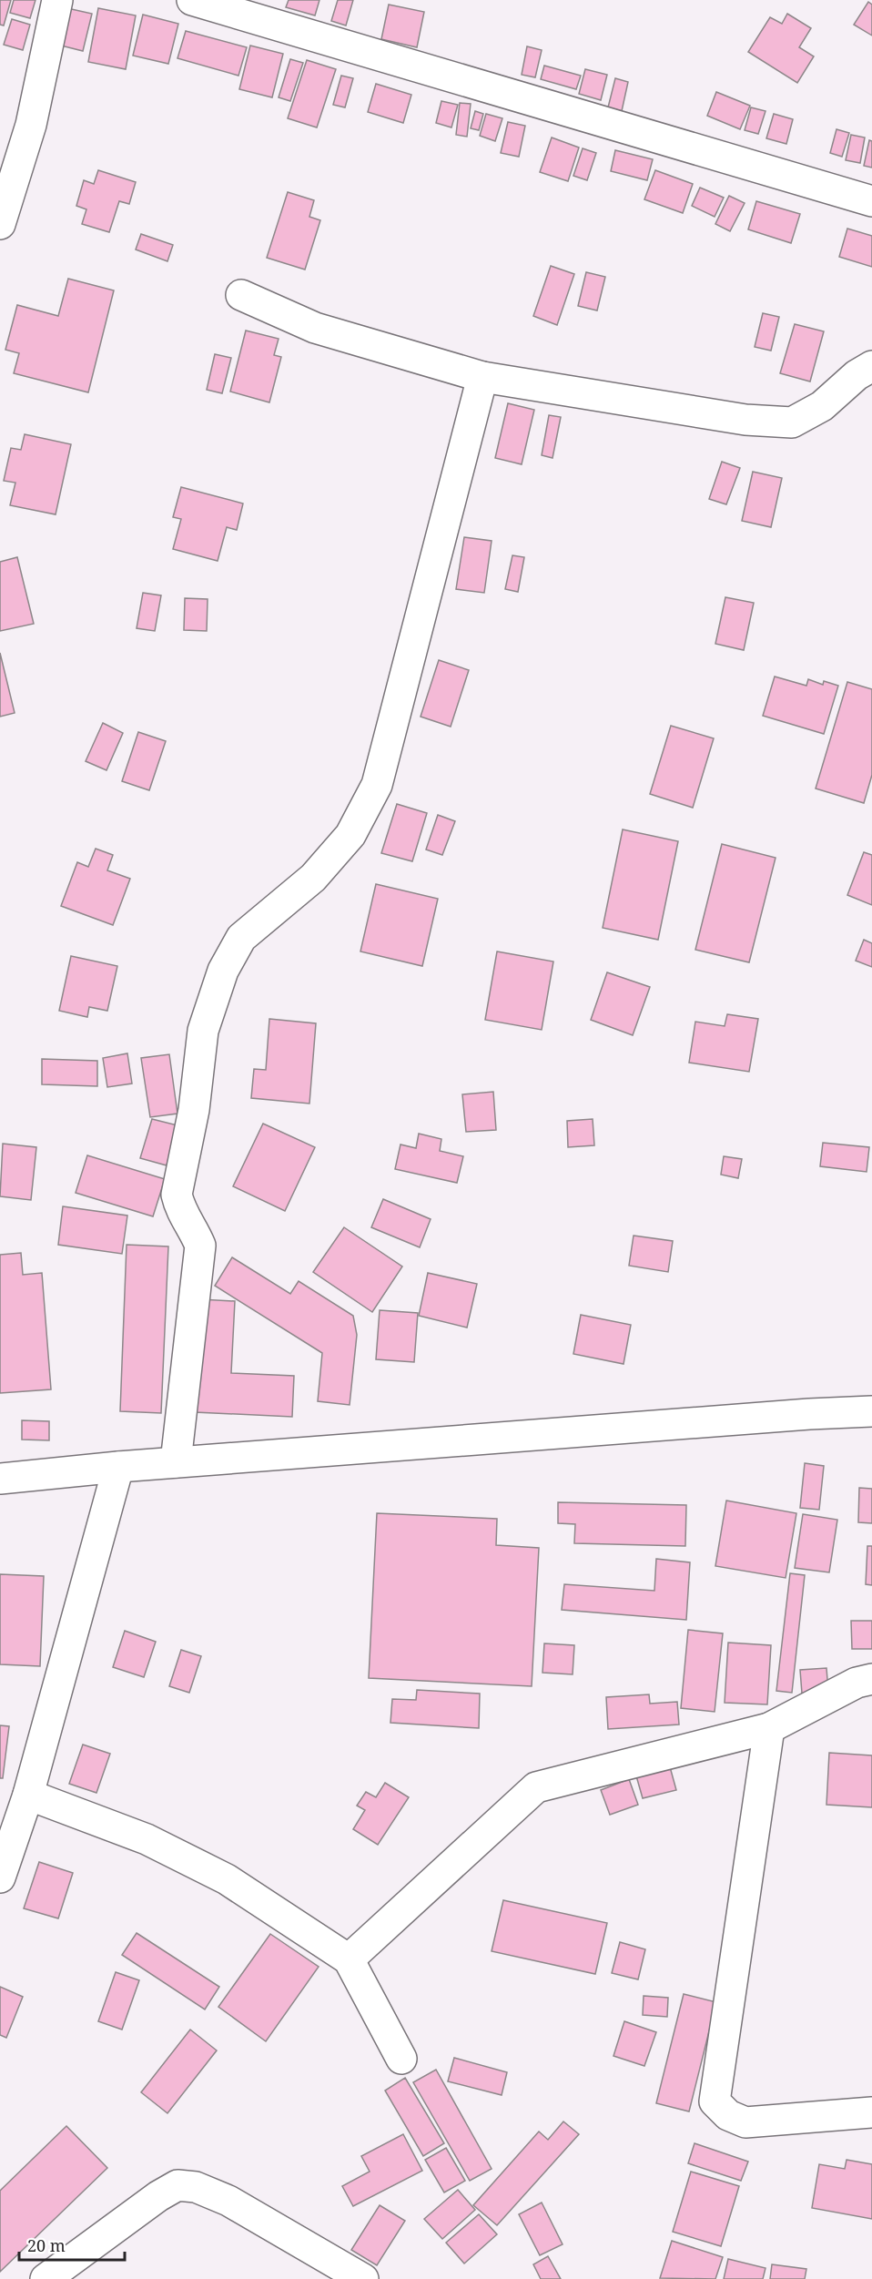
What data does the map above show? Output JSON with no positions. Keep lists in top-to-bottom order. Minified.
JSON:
{"scale_bar":"20 m"}
